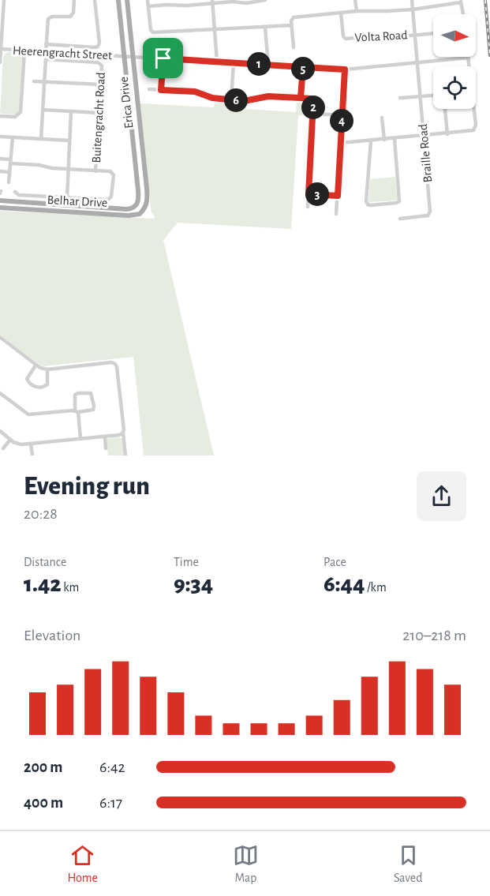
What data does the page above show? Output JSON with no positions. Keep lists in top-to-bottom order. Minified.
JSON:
{"streets":{"main road":["Erica Drive","Belhar Drive"],"street":["Volta Road","Heerengracht Street","Buitengracht Road","Braille Road"]},"crossings":[["Volta Road","Braille Road"],["Heerengracht Street","Erica Drive"],["Heerengracht Street","Braille Road"],["Erica Drive","Belhar Drive"],["Buitengracht Road","Belhar Drive"]],"north":"right","page":{"pins":["1","5","6","2","4","3"],"heading":["Evening run","20:28"],"stats":[["Distance","1.42 km"],["Time","9:34"],["Pace","6:44 /km"]],"chart":["Elevation","210–218 m"],"list":[{"name":"200 m","note":"6:42"},{"name":"400 m","note":"6:17"}],"tabs":["Home","Map","Saved"]}}
